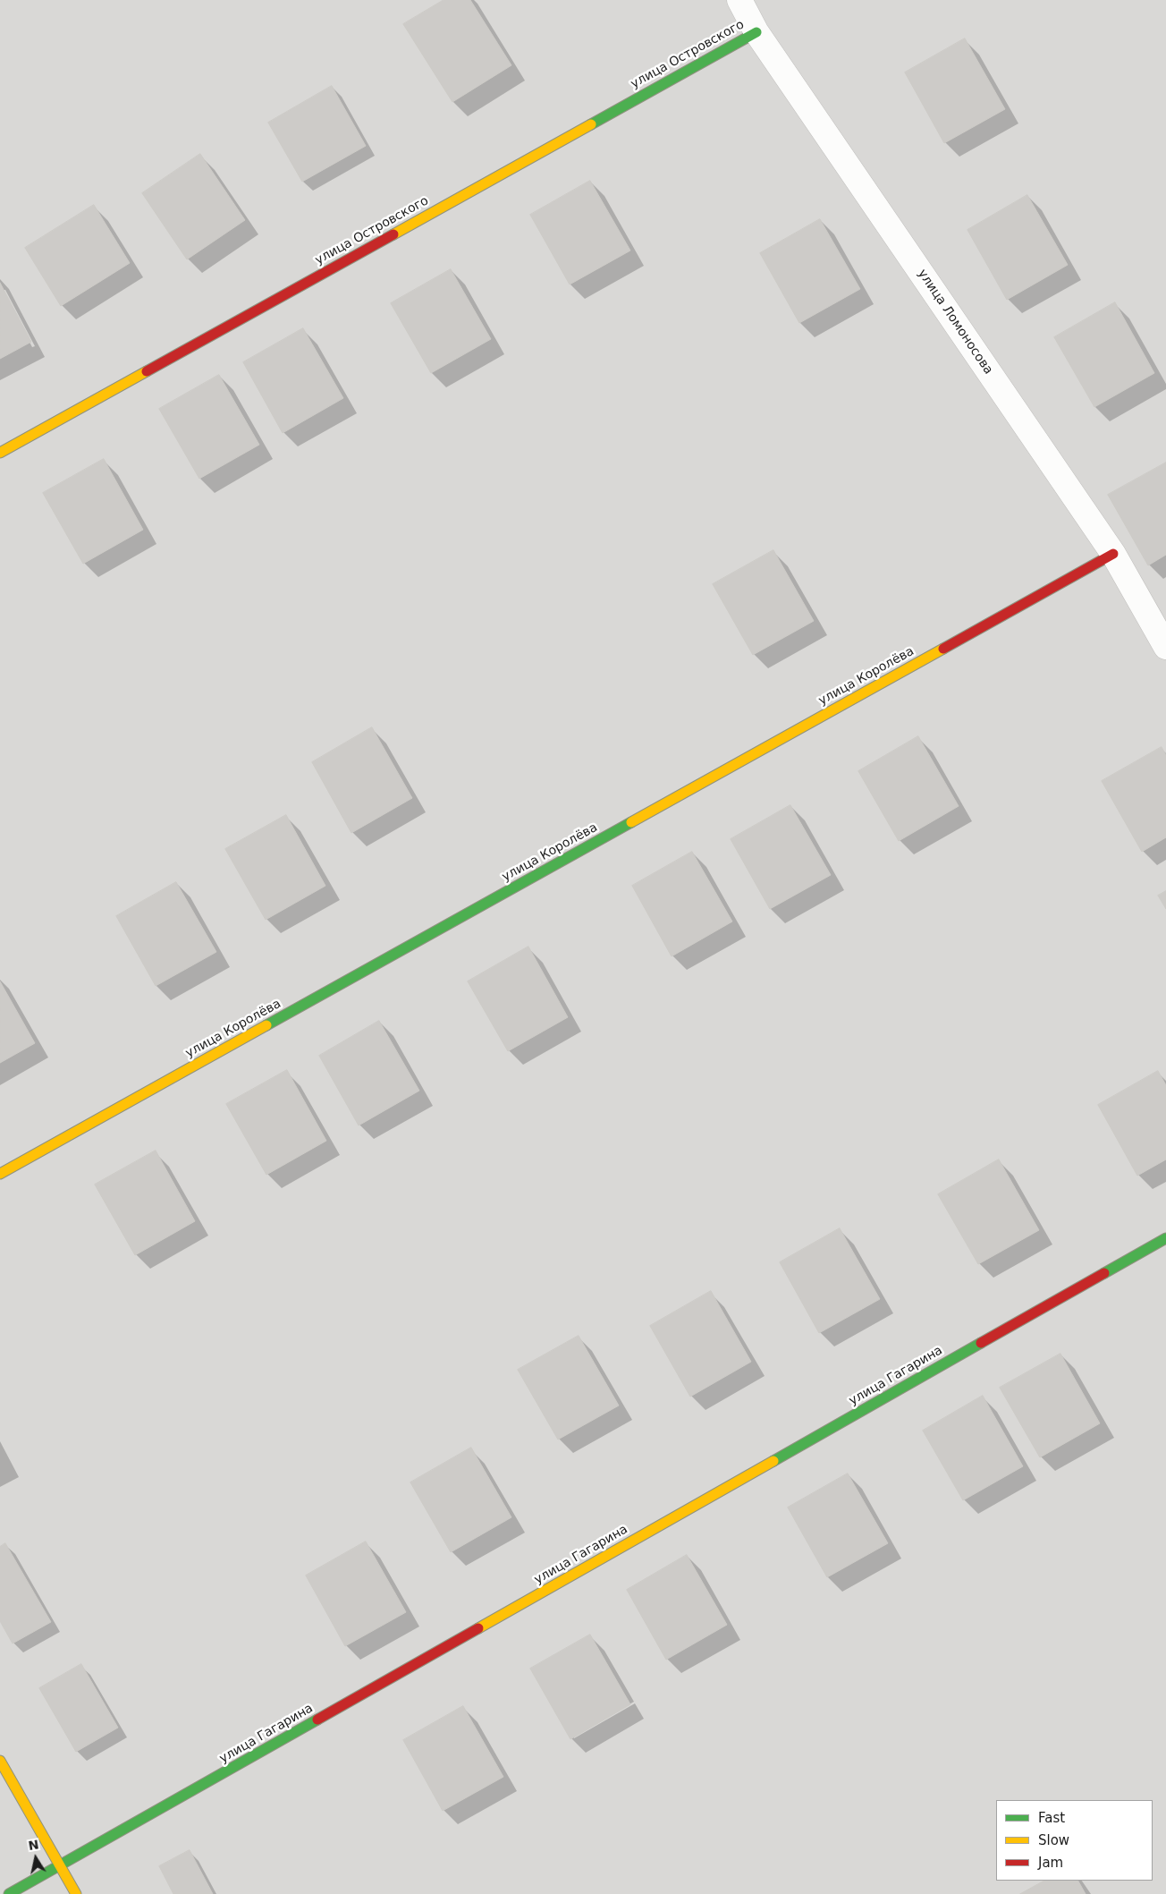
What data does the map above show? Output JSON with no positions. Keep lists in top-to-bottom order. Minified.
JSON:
{"streets":{"street":["улица Островского","улица Ломоносова","улица Королёва","улица Гагарина"]},"crossings":[["улица Островского","улица Ломоносова"],["улица Ломоносова","улица Королёва"]],"legend":["Fast","Slow","Jam"],"north":"top"}
